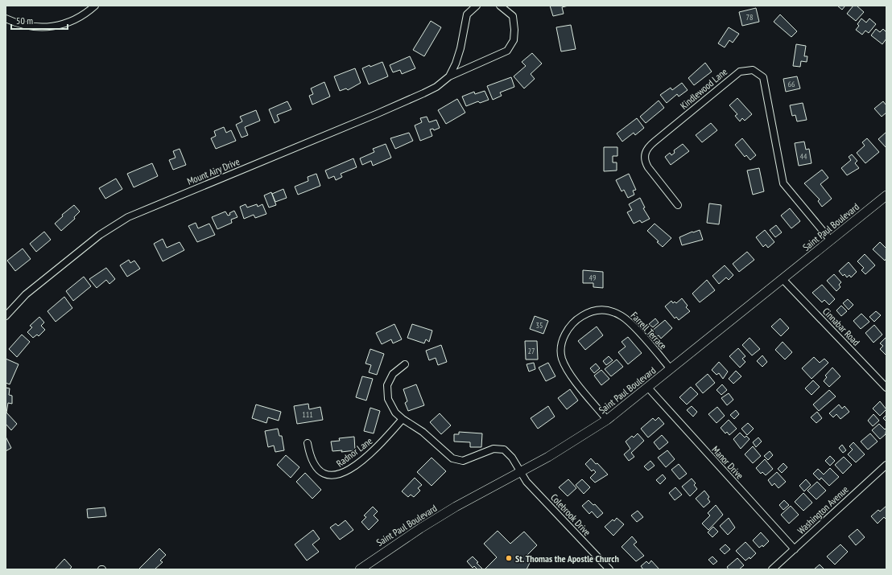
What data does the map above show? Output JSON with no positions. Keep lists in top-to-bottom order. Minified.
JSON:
{"streets":{"street":["Kindlewood Lane","Mount Airy Drive","Saint Paul Boulevard","Cinnabar Road","Farrell Terrace","Radnor Lane","Manor Drive","Washington Avenue","Colebrook Drive"]},"crossings":[["Kindlewood Lane","Saint Paul Boulevard"],["Saint Paul Boulevard","Cinnabar Road"],["Saint Paul Boulevard","Farrell Terrace"],["Saint Paul Boulevard","Manor Drive"],["Saint Paul Boulevard","Colebrook Drive"],["Farrell Terrace","Manor Drive"],["Radnor Lane","Colebrook Drive"],["Manor Drive","Washington Avenue"]],"places":["St. Thomas the Apostle Church"],"house_numbers":["78","66","44","49","35","27","111"],"scale_bar":"50 m"}
